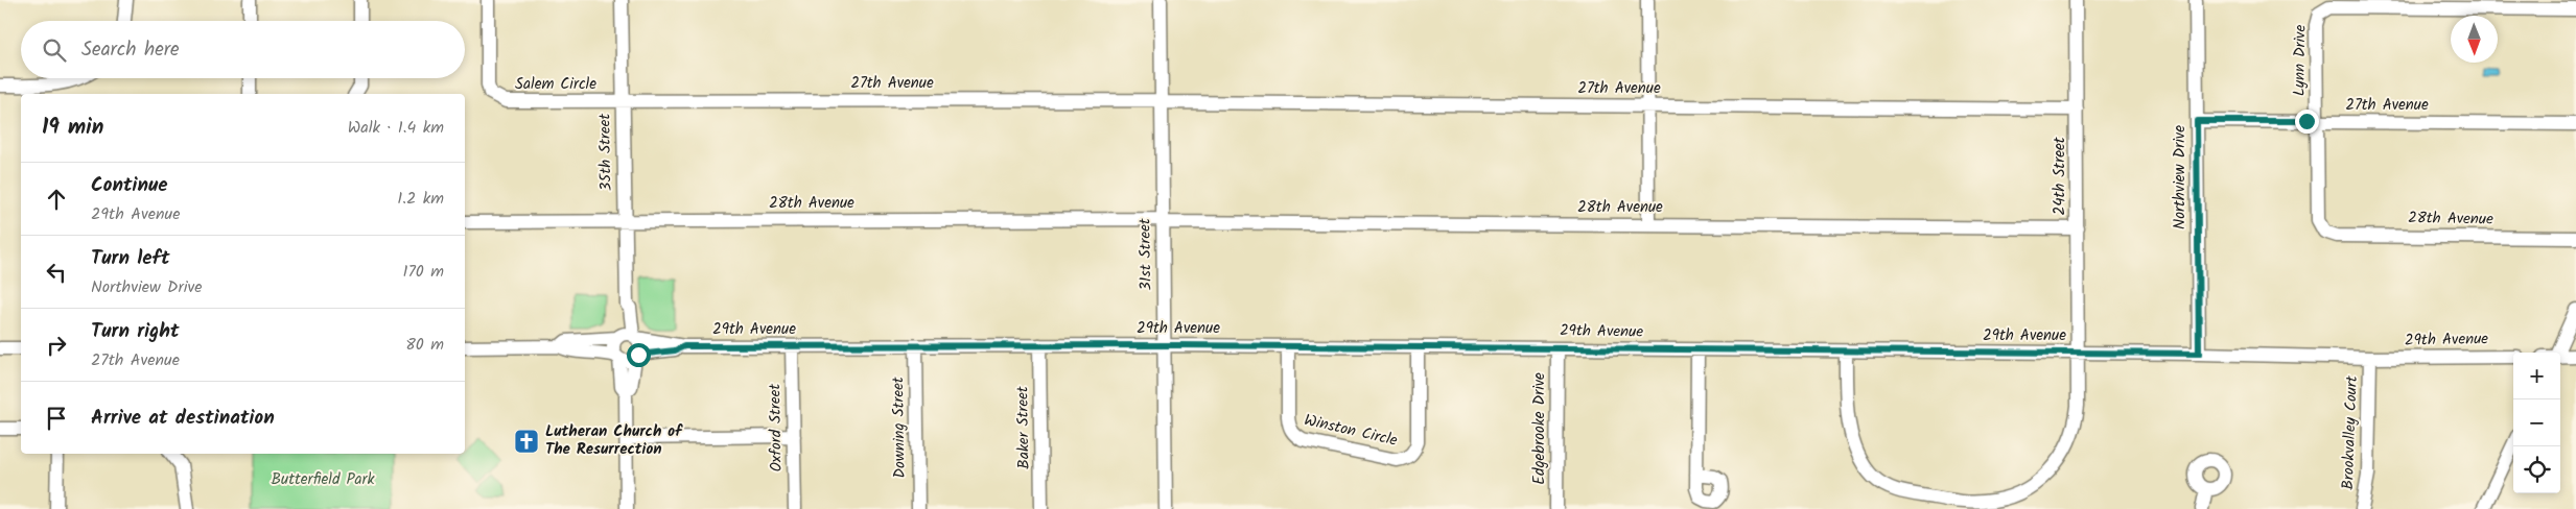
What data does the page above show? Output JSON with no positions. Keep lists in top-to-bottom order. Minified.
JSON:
{"streets":{"street":["Lynn Drive","27th Avenue","Salem Circle","35th Street","24th Street","Northview Drive","28th Avenue","31st Street","29th Avenue","Oxford Street","Downing Street","Baker Street","Edgebrooke Drive","Winston Circle","Brookvalley Court"]},"crossings":[["Lynn Drive","27th Avenue"],["Lynn Drive","28th Avenue"],["27th Avenue","Salem Circle"],["27th Avenue","35th Street"],["27th Avenue","24th Street"],["27th Avenue","Northview Drive"],["27th Avenue","31st Street"],["Salem Circle","35th Street"],["35th Street","28th Avenue"],["35th Street","29th Avenue"],["24th Street","28th Avenue"],["24th Street","29th Avenue"],["Northview Drive","29th Avenue"],["28th Avenue","31st Street"],["31st Street","29th Avenue"],["29th Avenue","Oxford Street"],["29th Avenue","Downing Street"],["29th Avenue","Baker Street"],["29th Avenue","Edgebrooke Drive"],["29th Avenue","Winston Circle"],["29th Avenue","Brookvalley Court"]],"parks":["Butterfield Park"],"places":{"church":["Lutheran Church of The Resurrection"]},"north":"bottom","page":{"search":"Search here","heading":["19 min","Walk · 1.4 km"],"list":[["Continue","29th Avenue","1.2 km"],["Turn left","Northview Drive","170 m"],["Turn right","27th Avenue","80 m"],"Arrive at destination"],"map_buttons":["+","−"]}}
